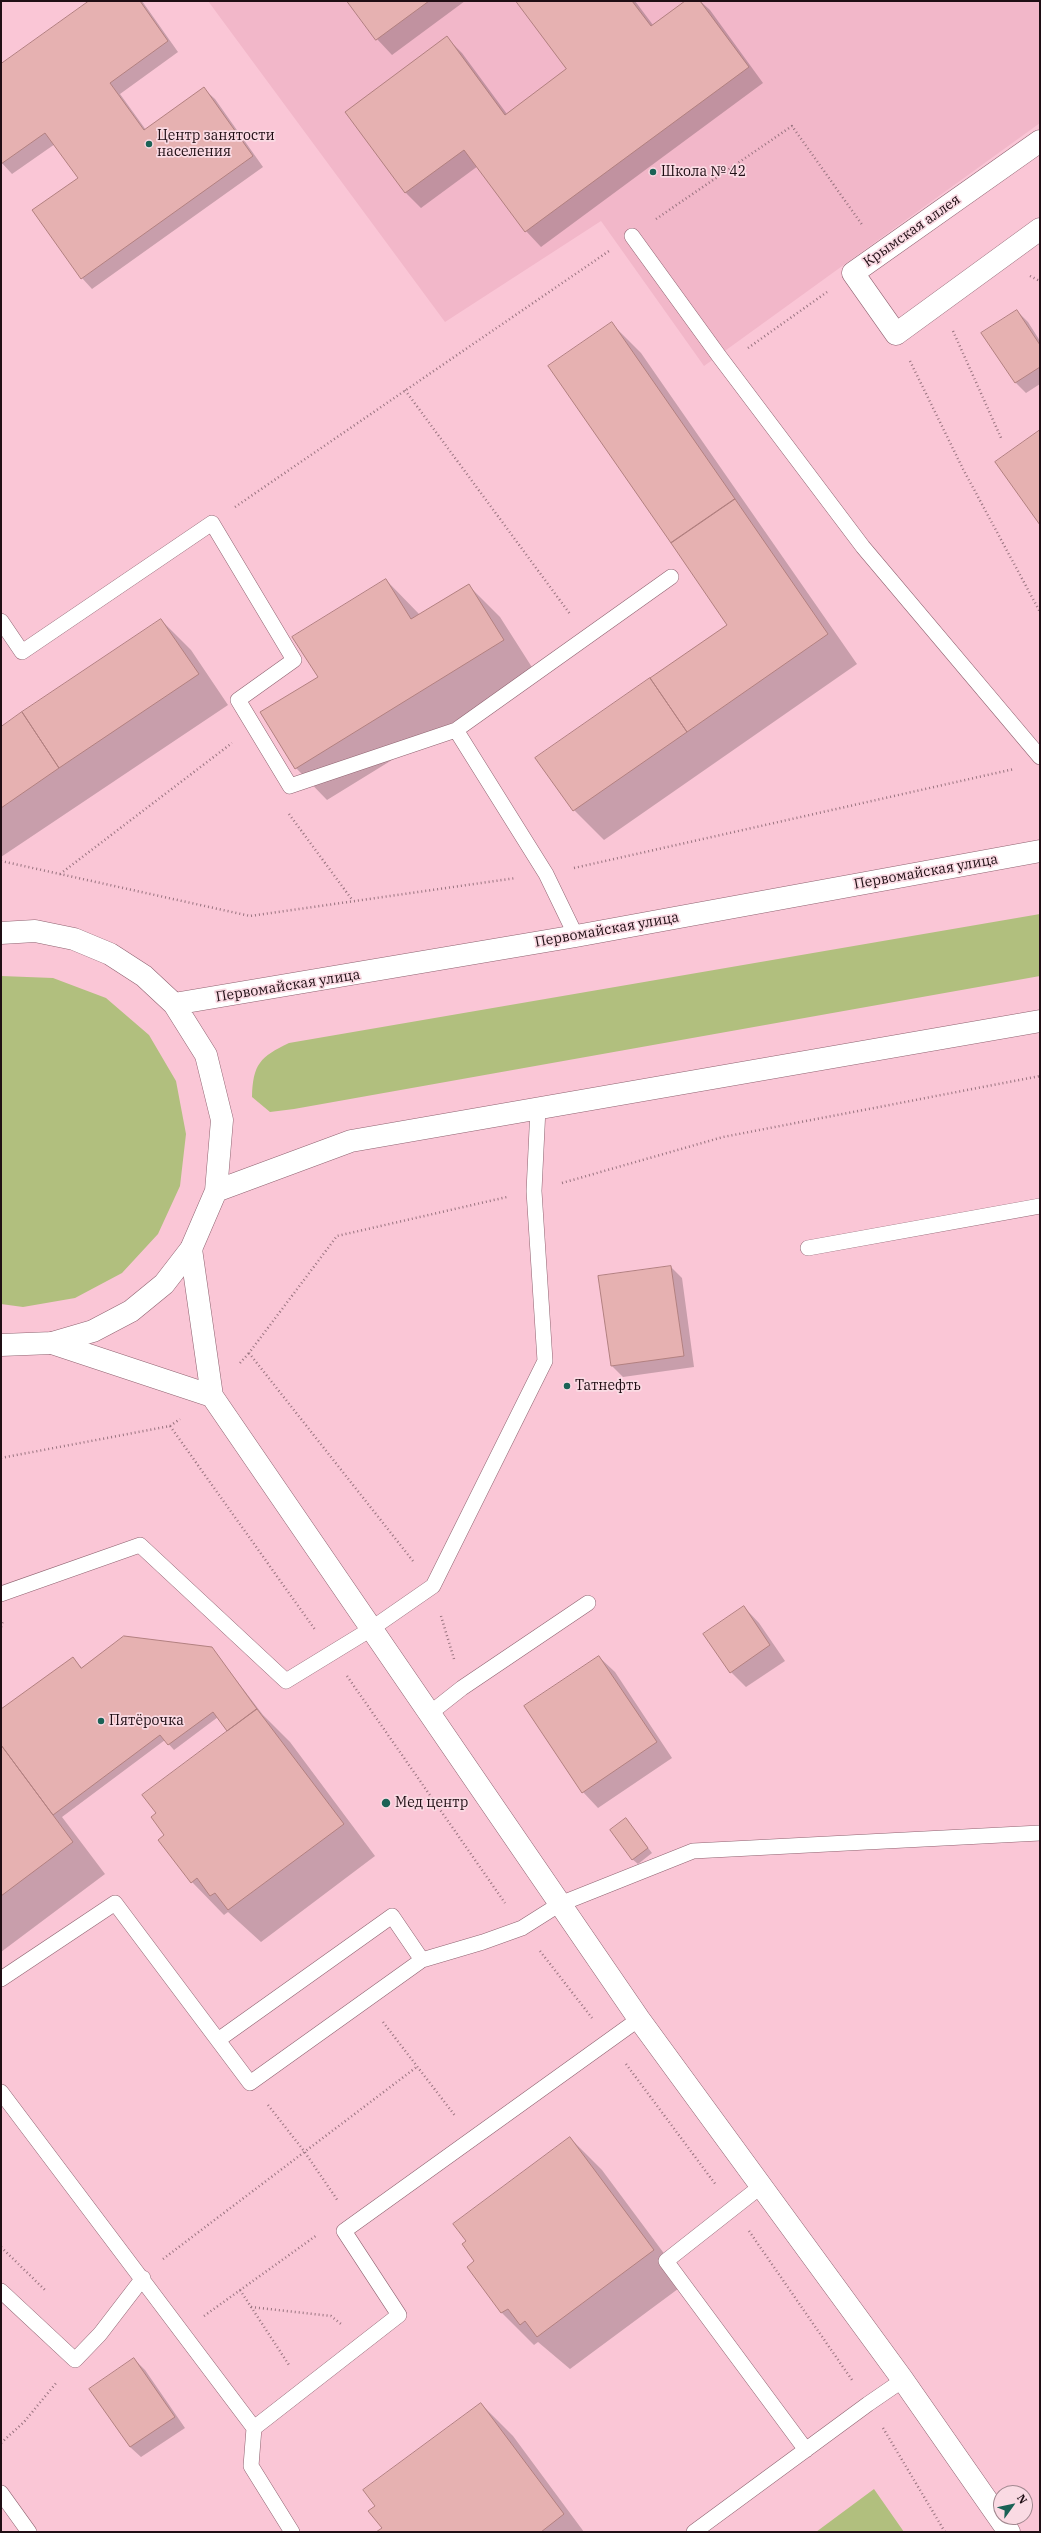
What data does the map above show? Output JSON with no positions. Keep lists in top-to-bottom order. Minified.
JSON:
{"streets":{"main road":["Крымская аллея","Первомайская улица"]},"places":["Центр занятости населения","Школа № 42","Татнефть","Пятёрочка","Мед центр"],"north":"top right"}
